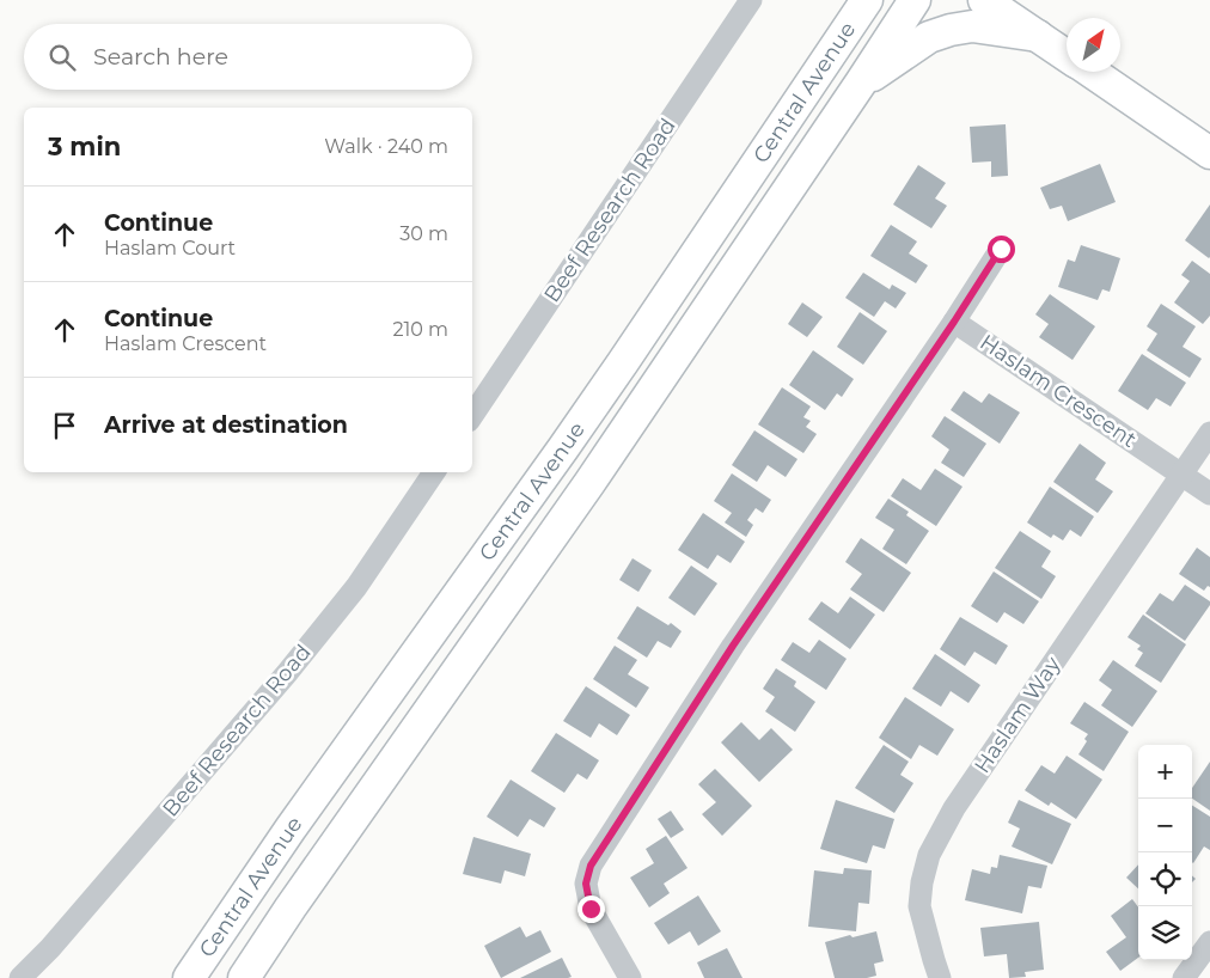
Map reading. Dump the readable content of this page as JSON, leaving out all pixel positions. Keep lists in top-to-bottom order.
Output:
{
  "streets": {
    "main road": ["Central Avenue"],
    "street": ["Beef Research Road", "Haslam Crescent", "Haslam Way"]
  },
  "crossings": [
    ["Haslam Crescent", "Haslam Way"]
  ],
  "north": "top right",
  "page": {
    "search": "Search here",
    "heading": ["3 min", "Walk · 240 m"],
    "list": [
      ["Continue", "Haslam Court", "30 m"],
      ["Continue", "Haslam Crescent", "210 m"],
      "Arrive at destination"
    ],
    "map_buttons": ["+", "−"]
  }
}
